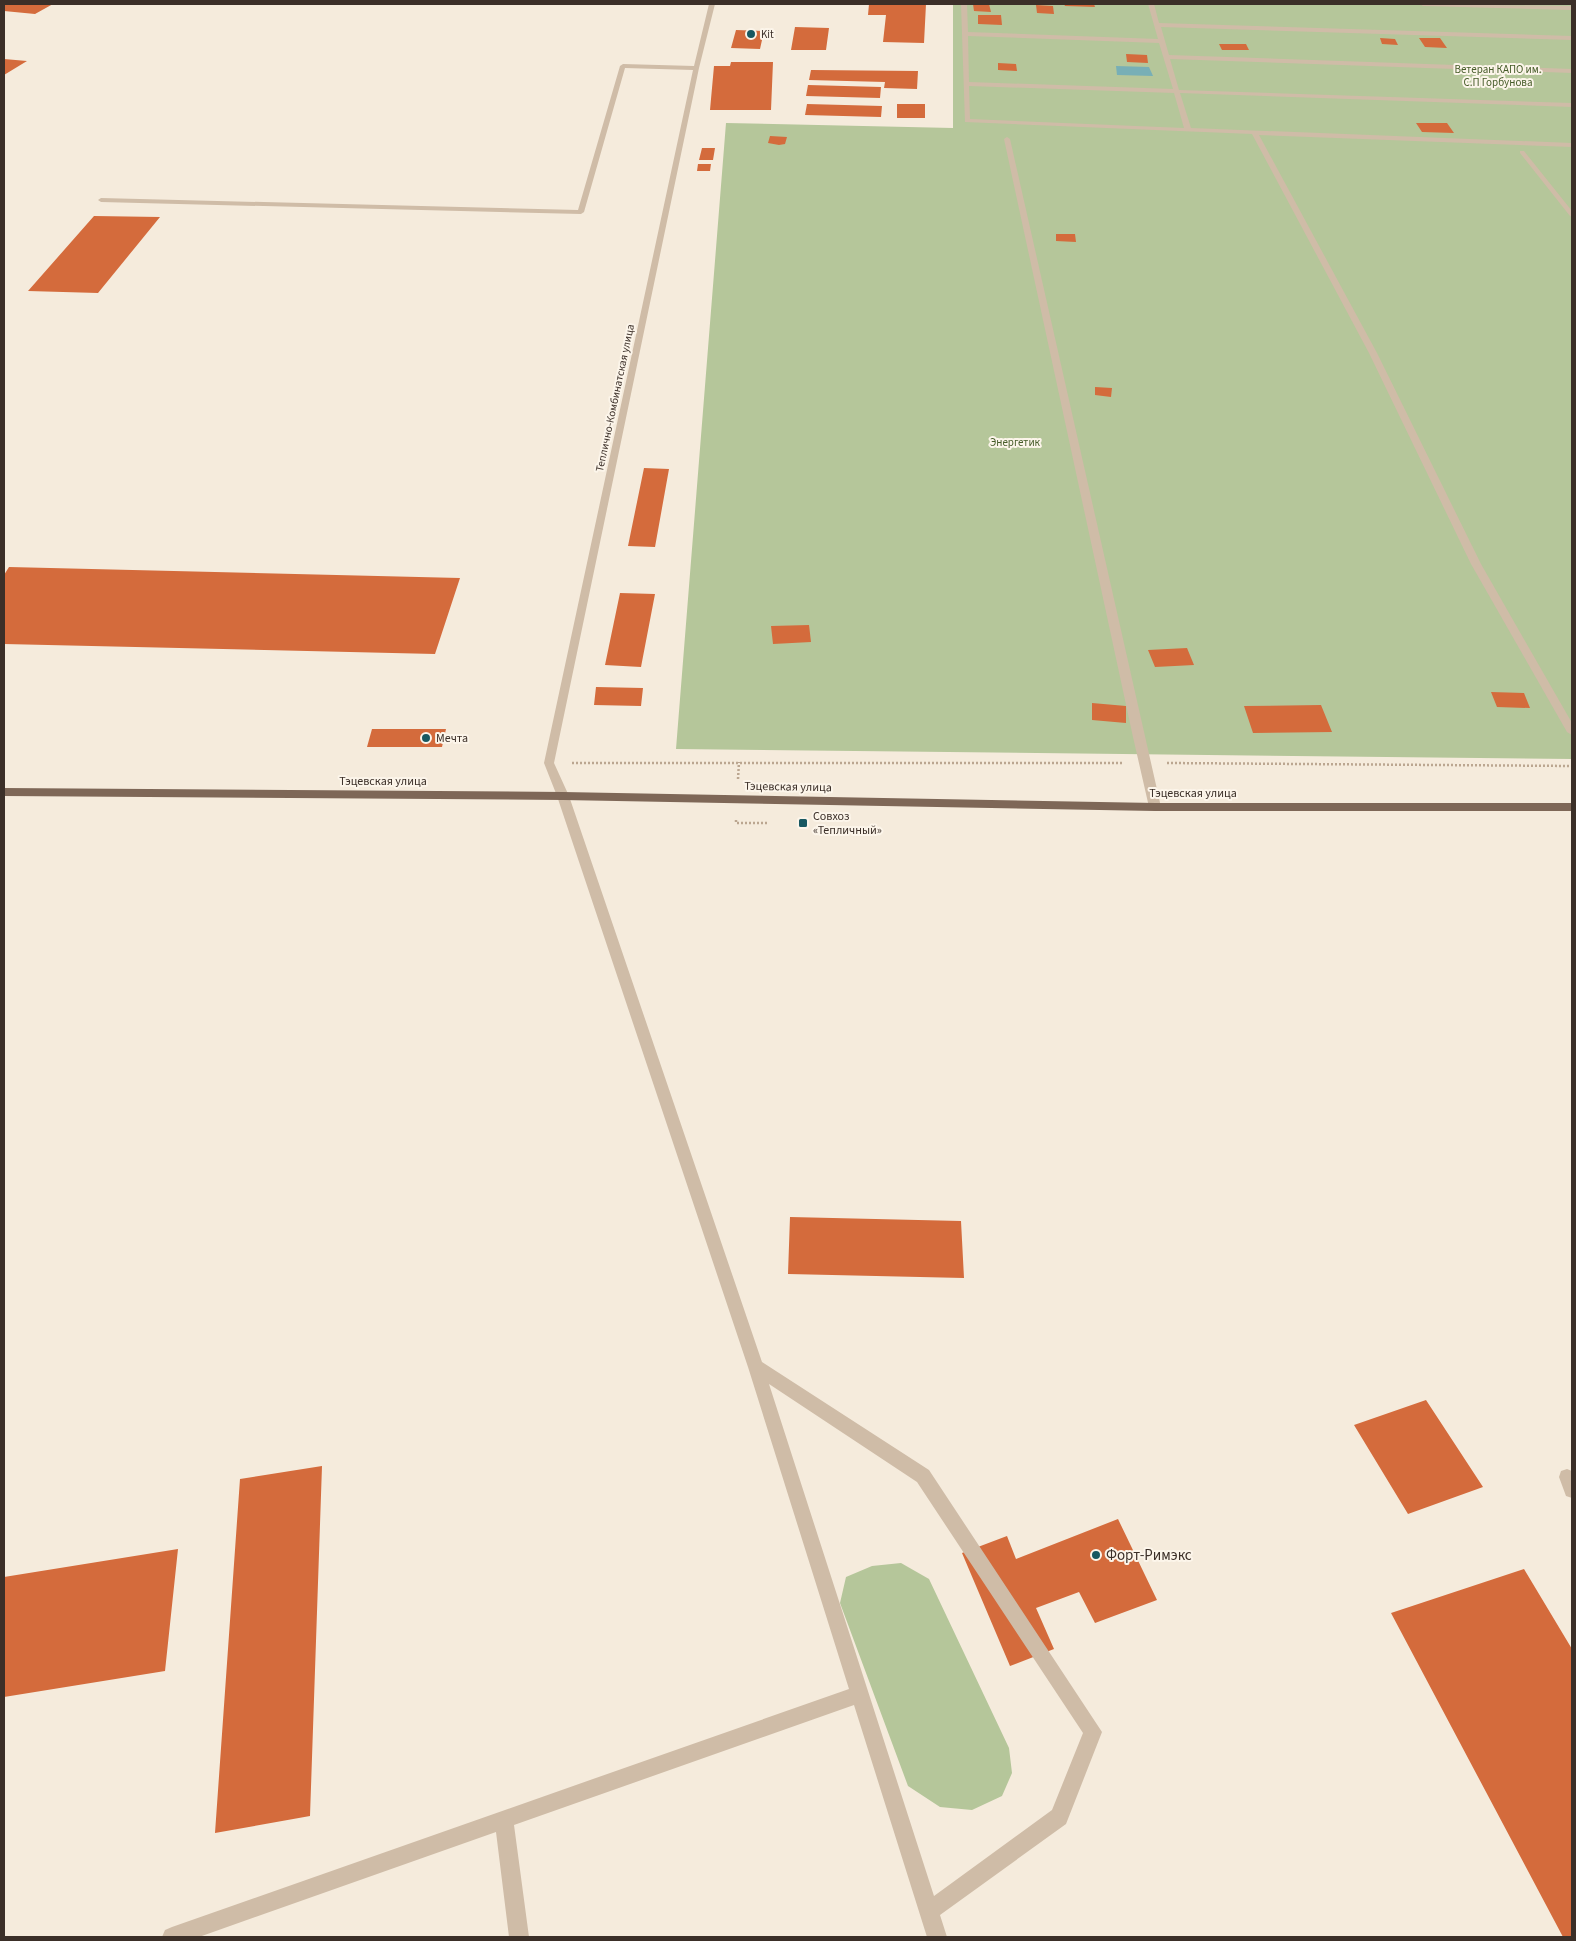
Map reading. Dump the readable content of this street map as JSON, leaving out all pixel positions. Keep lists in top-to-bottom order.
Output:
{
  "streets": {
    "main road": ["Тэцевская улица"],
    "street": ["Теплично-Комбинатская улица"]
  },
  "parks": ["Ветеран КАПО им. С.П Горбунова", "Энергетик"],
  "places": {
    "other": ["Kit", "Мечта", "Форт-Римэкс"],
    "transit": ["Совхоз «Тепличный»"]
  }
}
